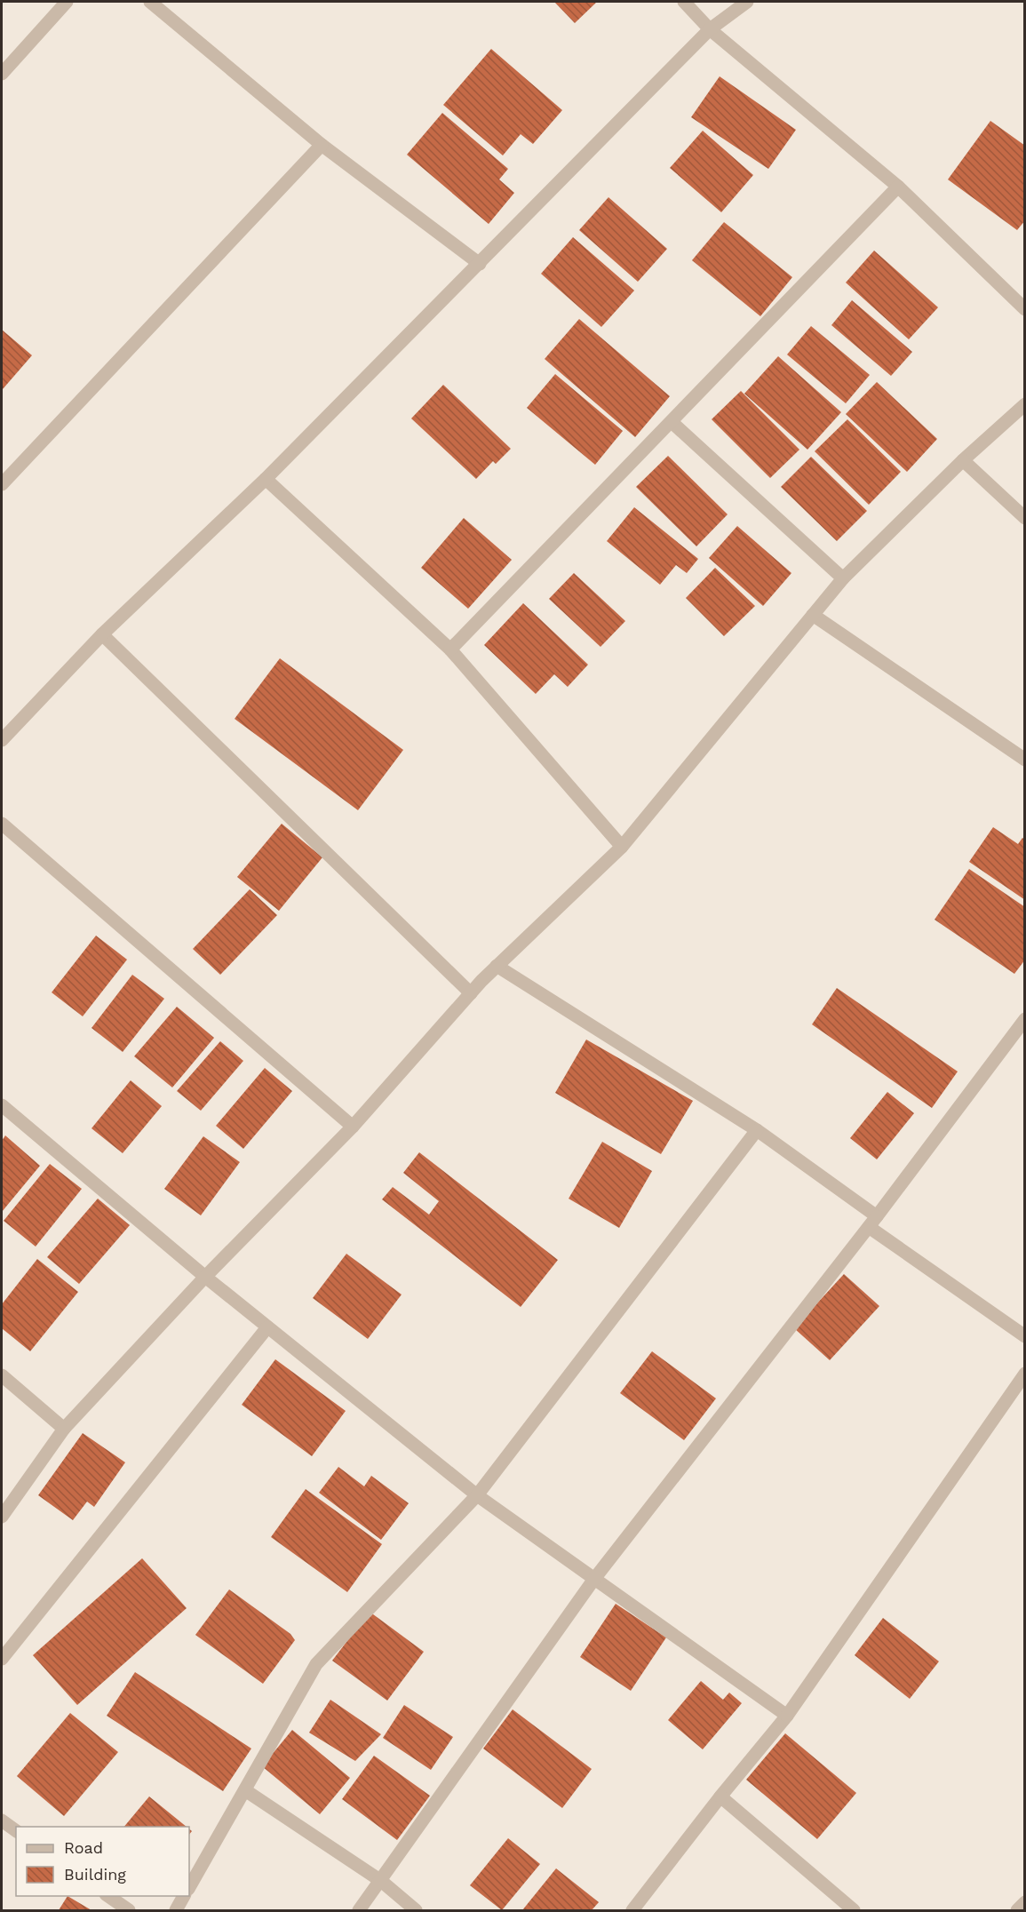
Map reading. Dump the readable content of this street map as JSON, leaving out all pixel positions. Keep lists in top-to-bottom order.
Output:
{
  "legend": ["Road", "Building"]
}
